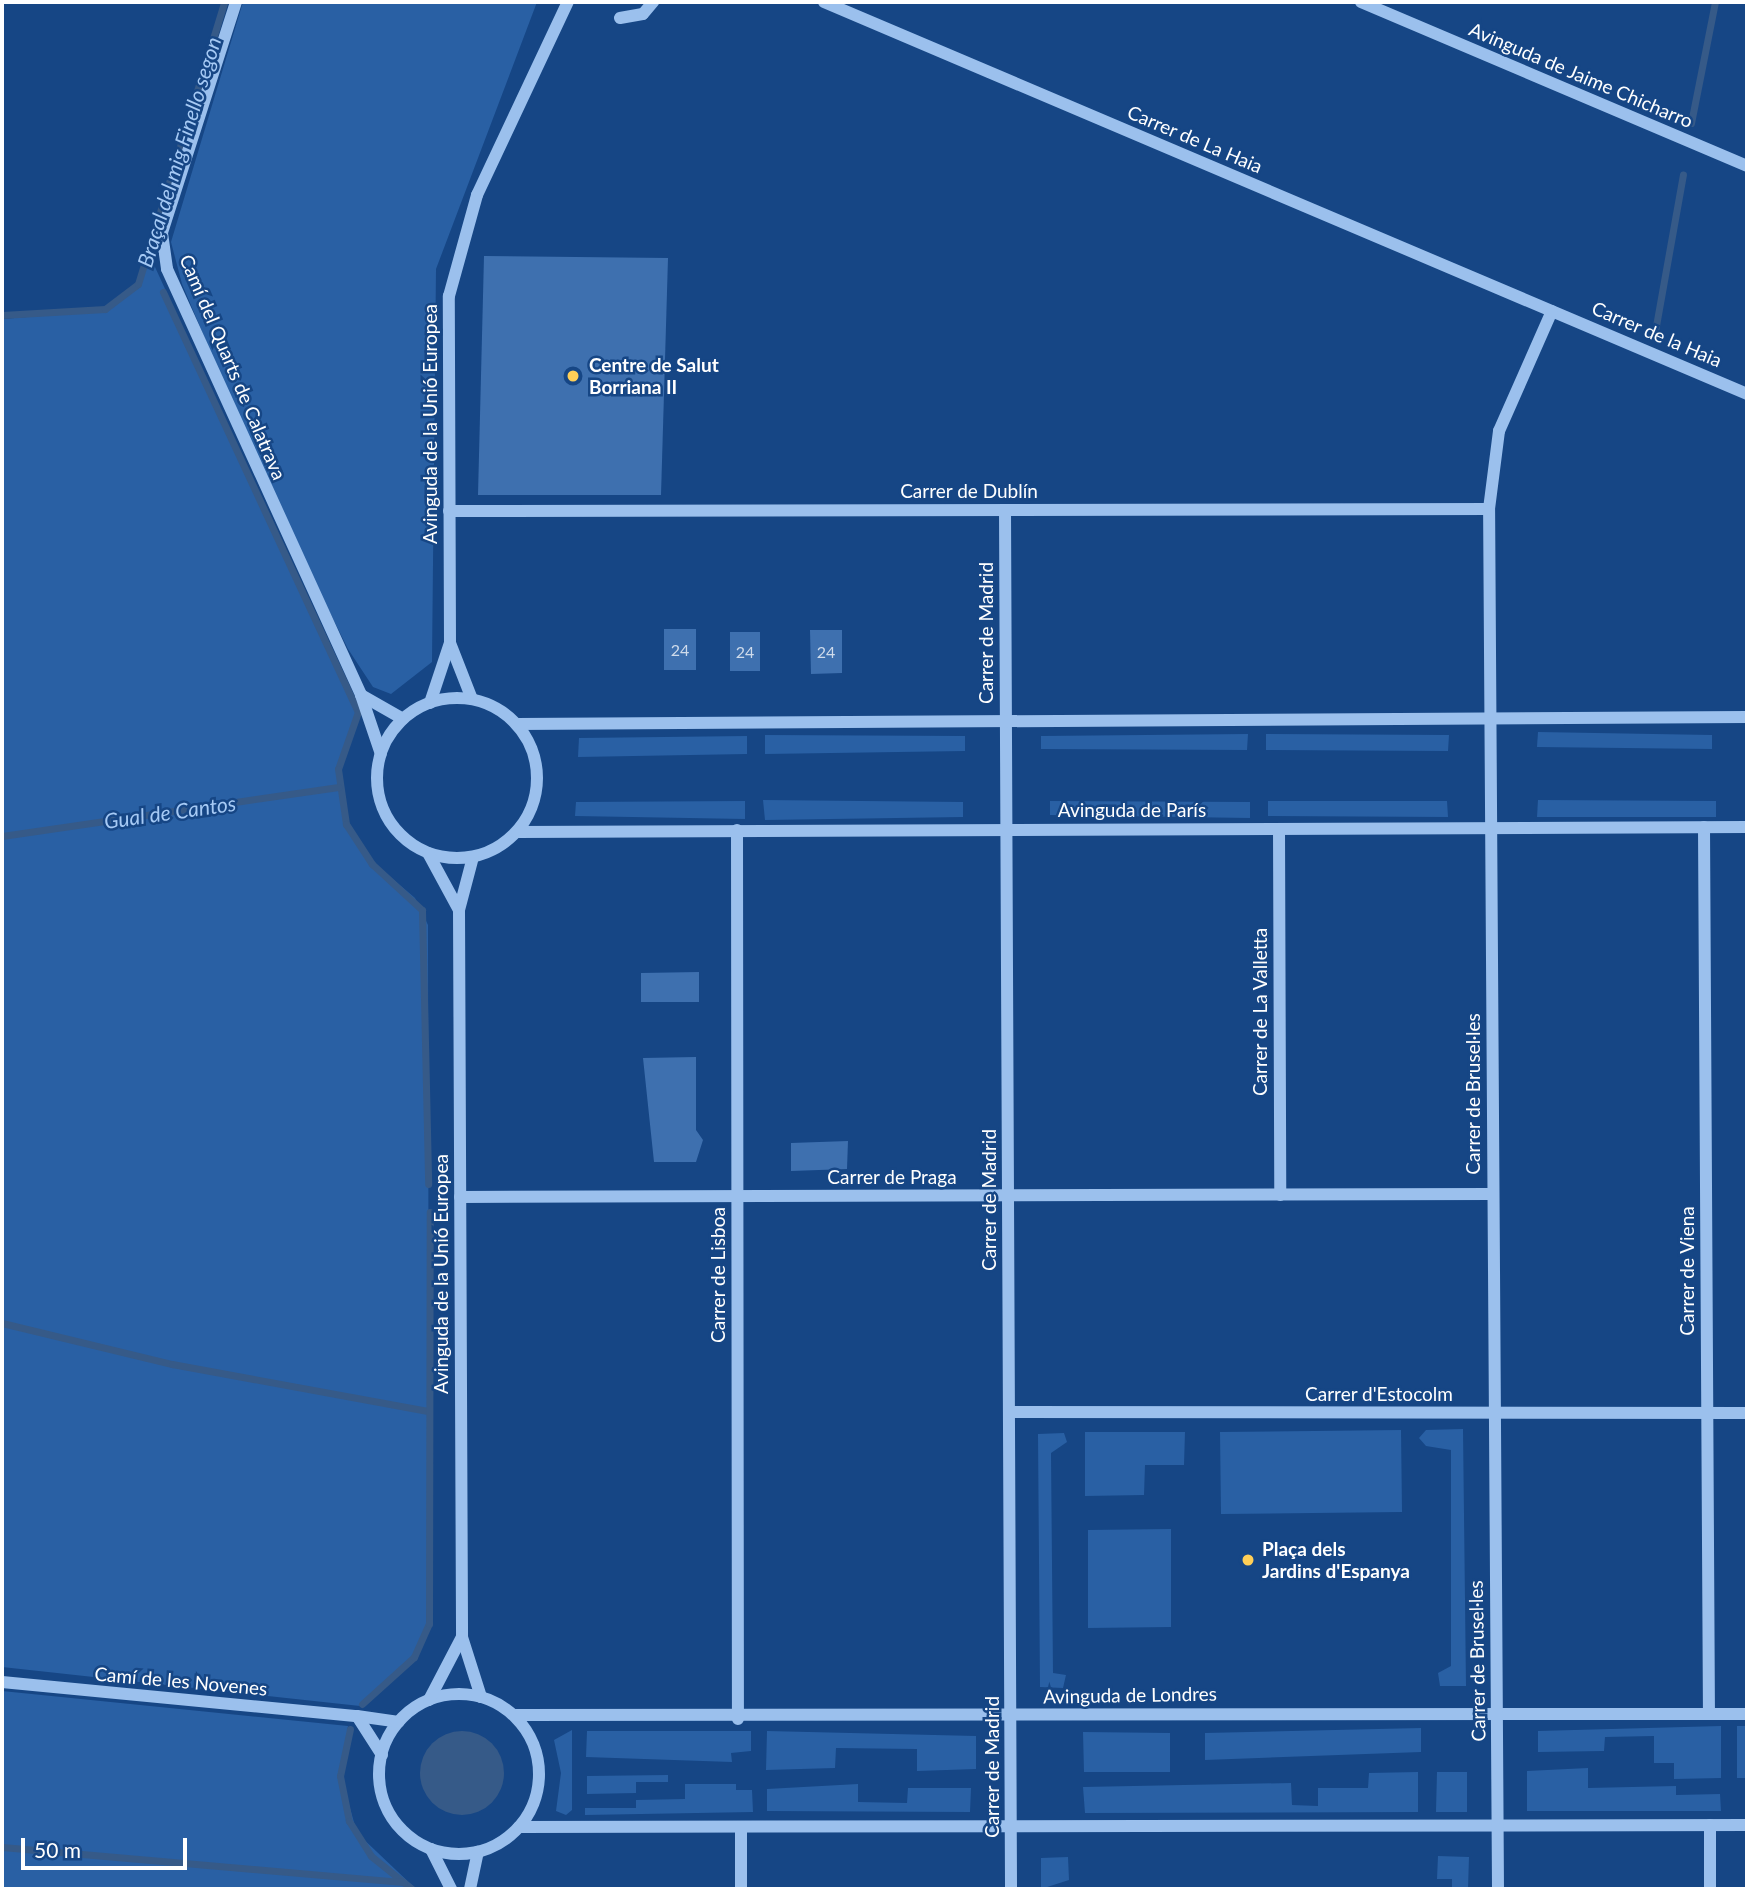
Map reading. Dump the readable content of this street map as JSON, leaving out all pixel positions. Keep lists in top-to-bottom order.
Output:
{
  "streets": {
    "street": [
      "Avinguda de Jaime Chicharro",
      "Carrer de La Haia",
      "Carrer de la Haia",
      "Camí del Quarts de Calatrava",
      "Avinguda de la Unió Europea",
      "Carrer de Dublín",
      "Carrer de Madrid",
      "Avinguda de París",
      "Carrer de La Valletta",
      "Carrer de Brusel·les",
      "Carrer de Praga",
      "Carrer de Viena",
      "Carrer de Lisboa",
      "Carrer d'Estocolm",
      "Camí de les Novenes",
      "Avinguda de Londres"
    ]
  },
  "crossings": [
    ["Carrer de La Haia", "Carrer de la Haia"],
    ["Carrer de La Haia", "Carrer de Brusel·les"],
    ["Carrer de la Haia", "Carrer de Brusel·les"],
    ["Camí del Quarts de Calatrava", "Avinguda de la Unió Europea"],
    ["Camí del Quarts de Calatrava", "Avinguda de París"],
    ["Avinguda de la Unió Europea", "Carrer de Dublín"],
    ["Avinguda de la Unió Europea", "Avinguda de París"],
    ["Avinguda de la Unió Europea", "Carrer de Praga"],
    ["Avinguda de la Unió Europea", "Camí de les Novenes"],
    ["Avinguda de la Unió Europea", "Avinguda de Londres"],
    ["Carrer de Dublín", "Carrer de Madrid"],
    ["Carrer de Dublín", "Carrer de Brusel·les"],
    ["Carrer de Madrid", "Avinguda de París"],
    ["Carrer de Madrid", "Carrer de Praga"],
    ["Carrer de Madrid", "Carrer d'Estocolm"],
    ["Carrer de Madrid", "Avinguda de Londres"],
    ["Avinguda de París", "Carrer de La Valletta"],
    ["Avinguda de París", "Carrer de Brusel·les"],
    ["Avinguda de París", "Carrer de Viena"],
    ["Avinguda de París", "Carrer de Lisboa"],
    ["Carrer de La Valletta", "Carrer de Praga"],
    ["Carrer de Brusel·les", "Carrer de Praga"],
    ["Carrer de Brusel·les", "Carrer d'Estocolm"],
    ["Carrer de Brusel·les", "Avinguda de Londres"],
    ["Carrer de Praga", "Carrer de Lisboa"],
    ["Carrer de Viena", "Carrer d'Estocolm"],
    ["Carrer de Viena", "Avinguda de Londres"],
    ["Carrer de Lisboa", "Avinguda de Londres"],
    ["Camí de les Novenes", "Avinguda de Londres"]
  ],
  "water": ["Braçal del mig Finello segon", "Gual de Cantos"],
  "places": ["Centre de Salut Borriana II", "Plaça dels Jardins d'Espanya"],
  "house_numbers": ["24", "24", "24"],
  "scale_bar": "50 m"
}
